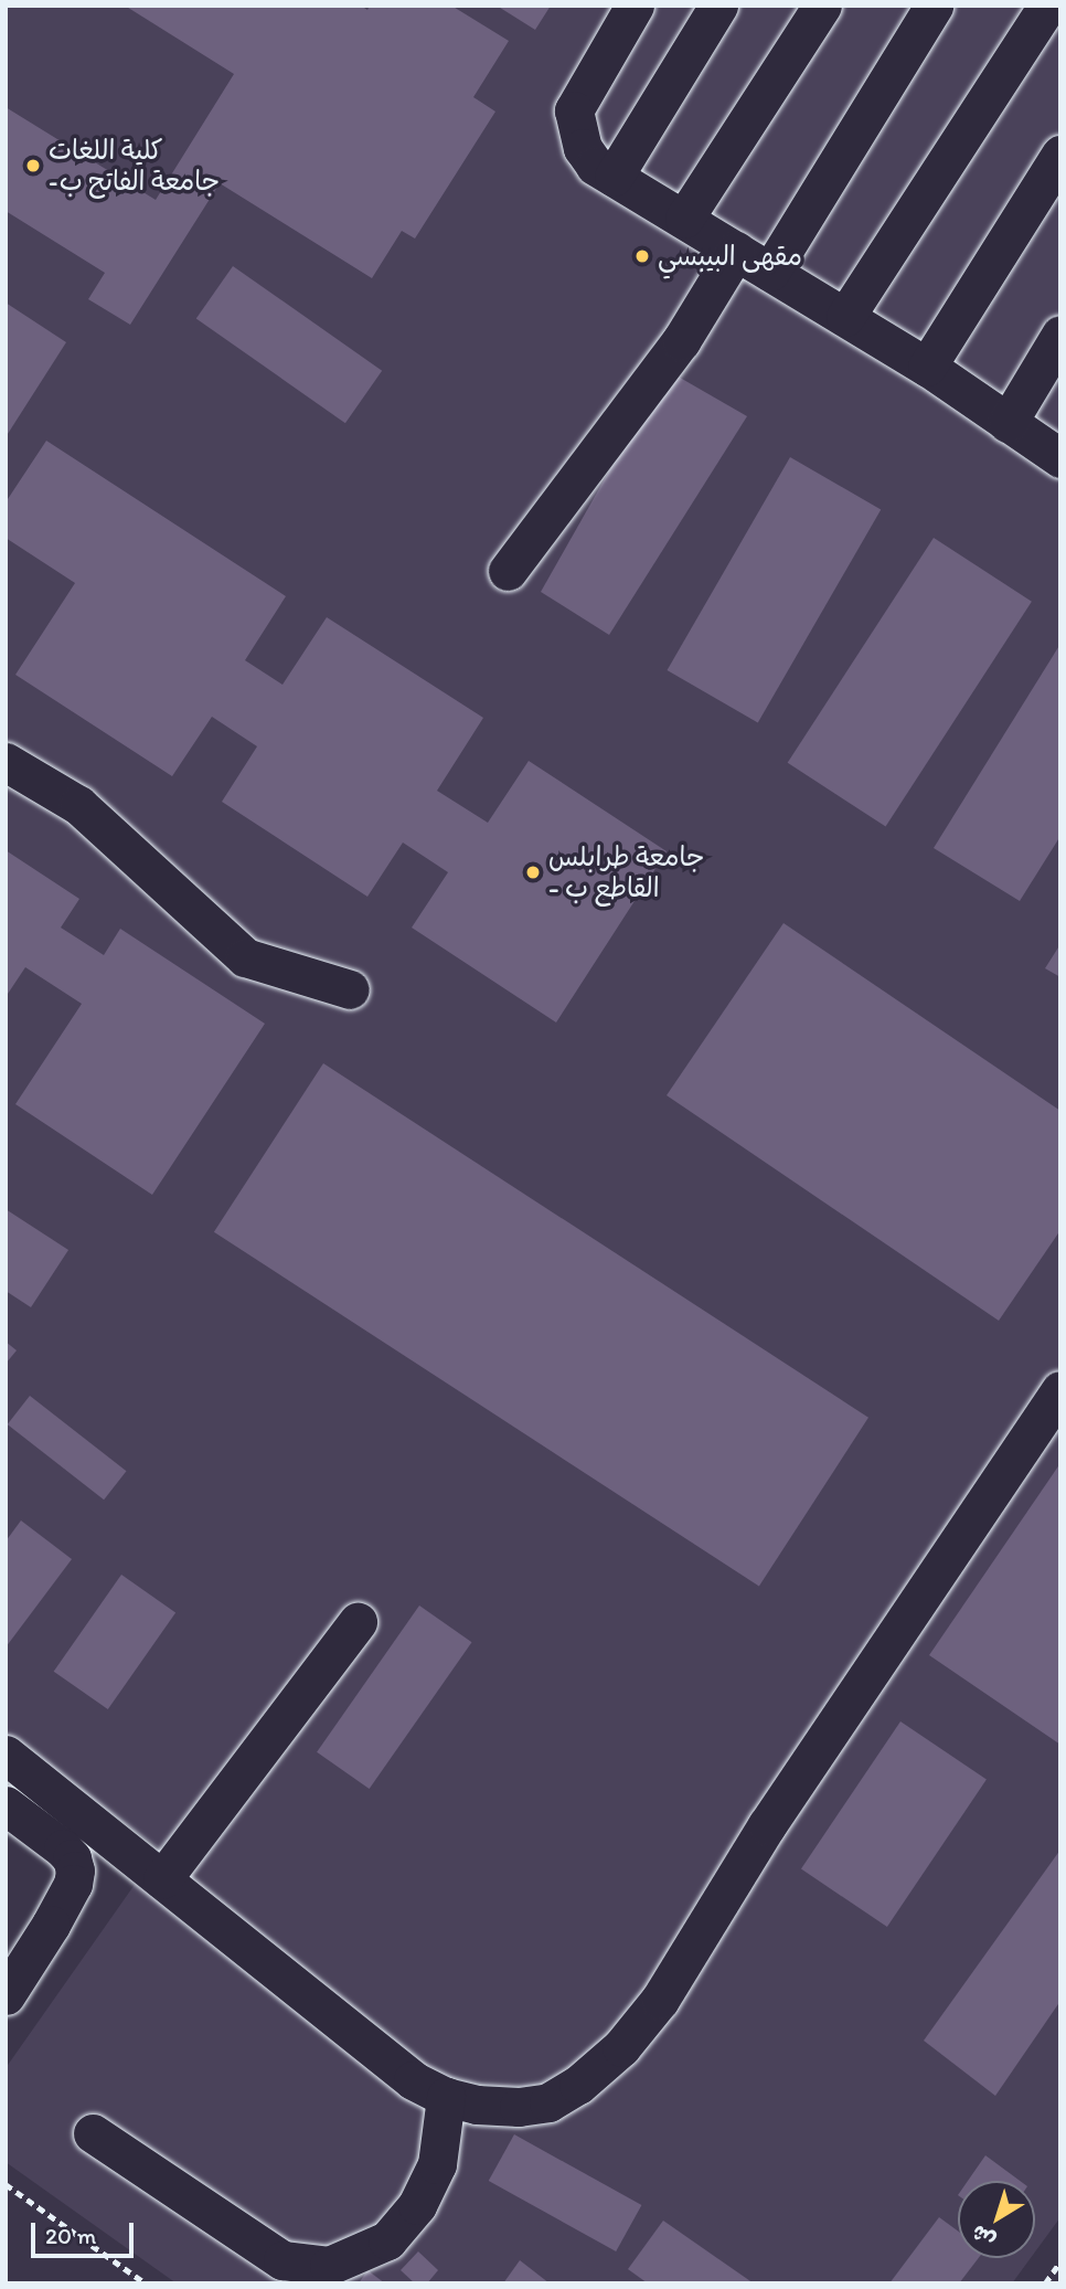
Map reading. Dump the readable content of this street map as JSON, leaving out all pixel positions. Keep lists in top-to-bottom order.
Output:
{
  "places": ["كلية اللغات -جامعة الفاتح ب", "مقهى البيبسي", "جامعة طرابلس - القاطع ب"],
  "scale_bar": "20 m",
  "north": "bottom left"
}
